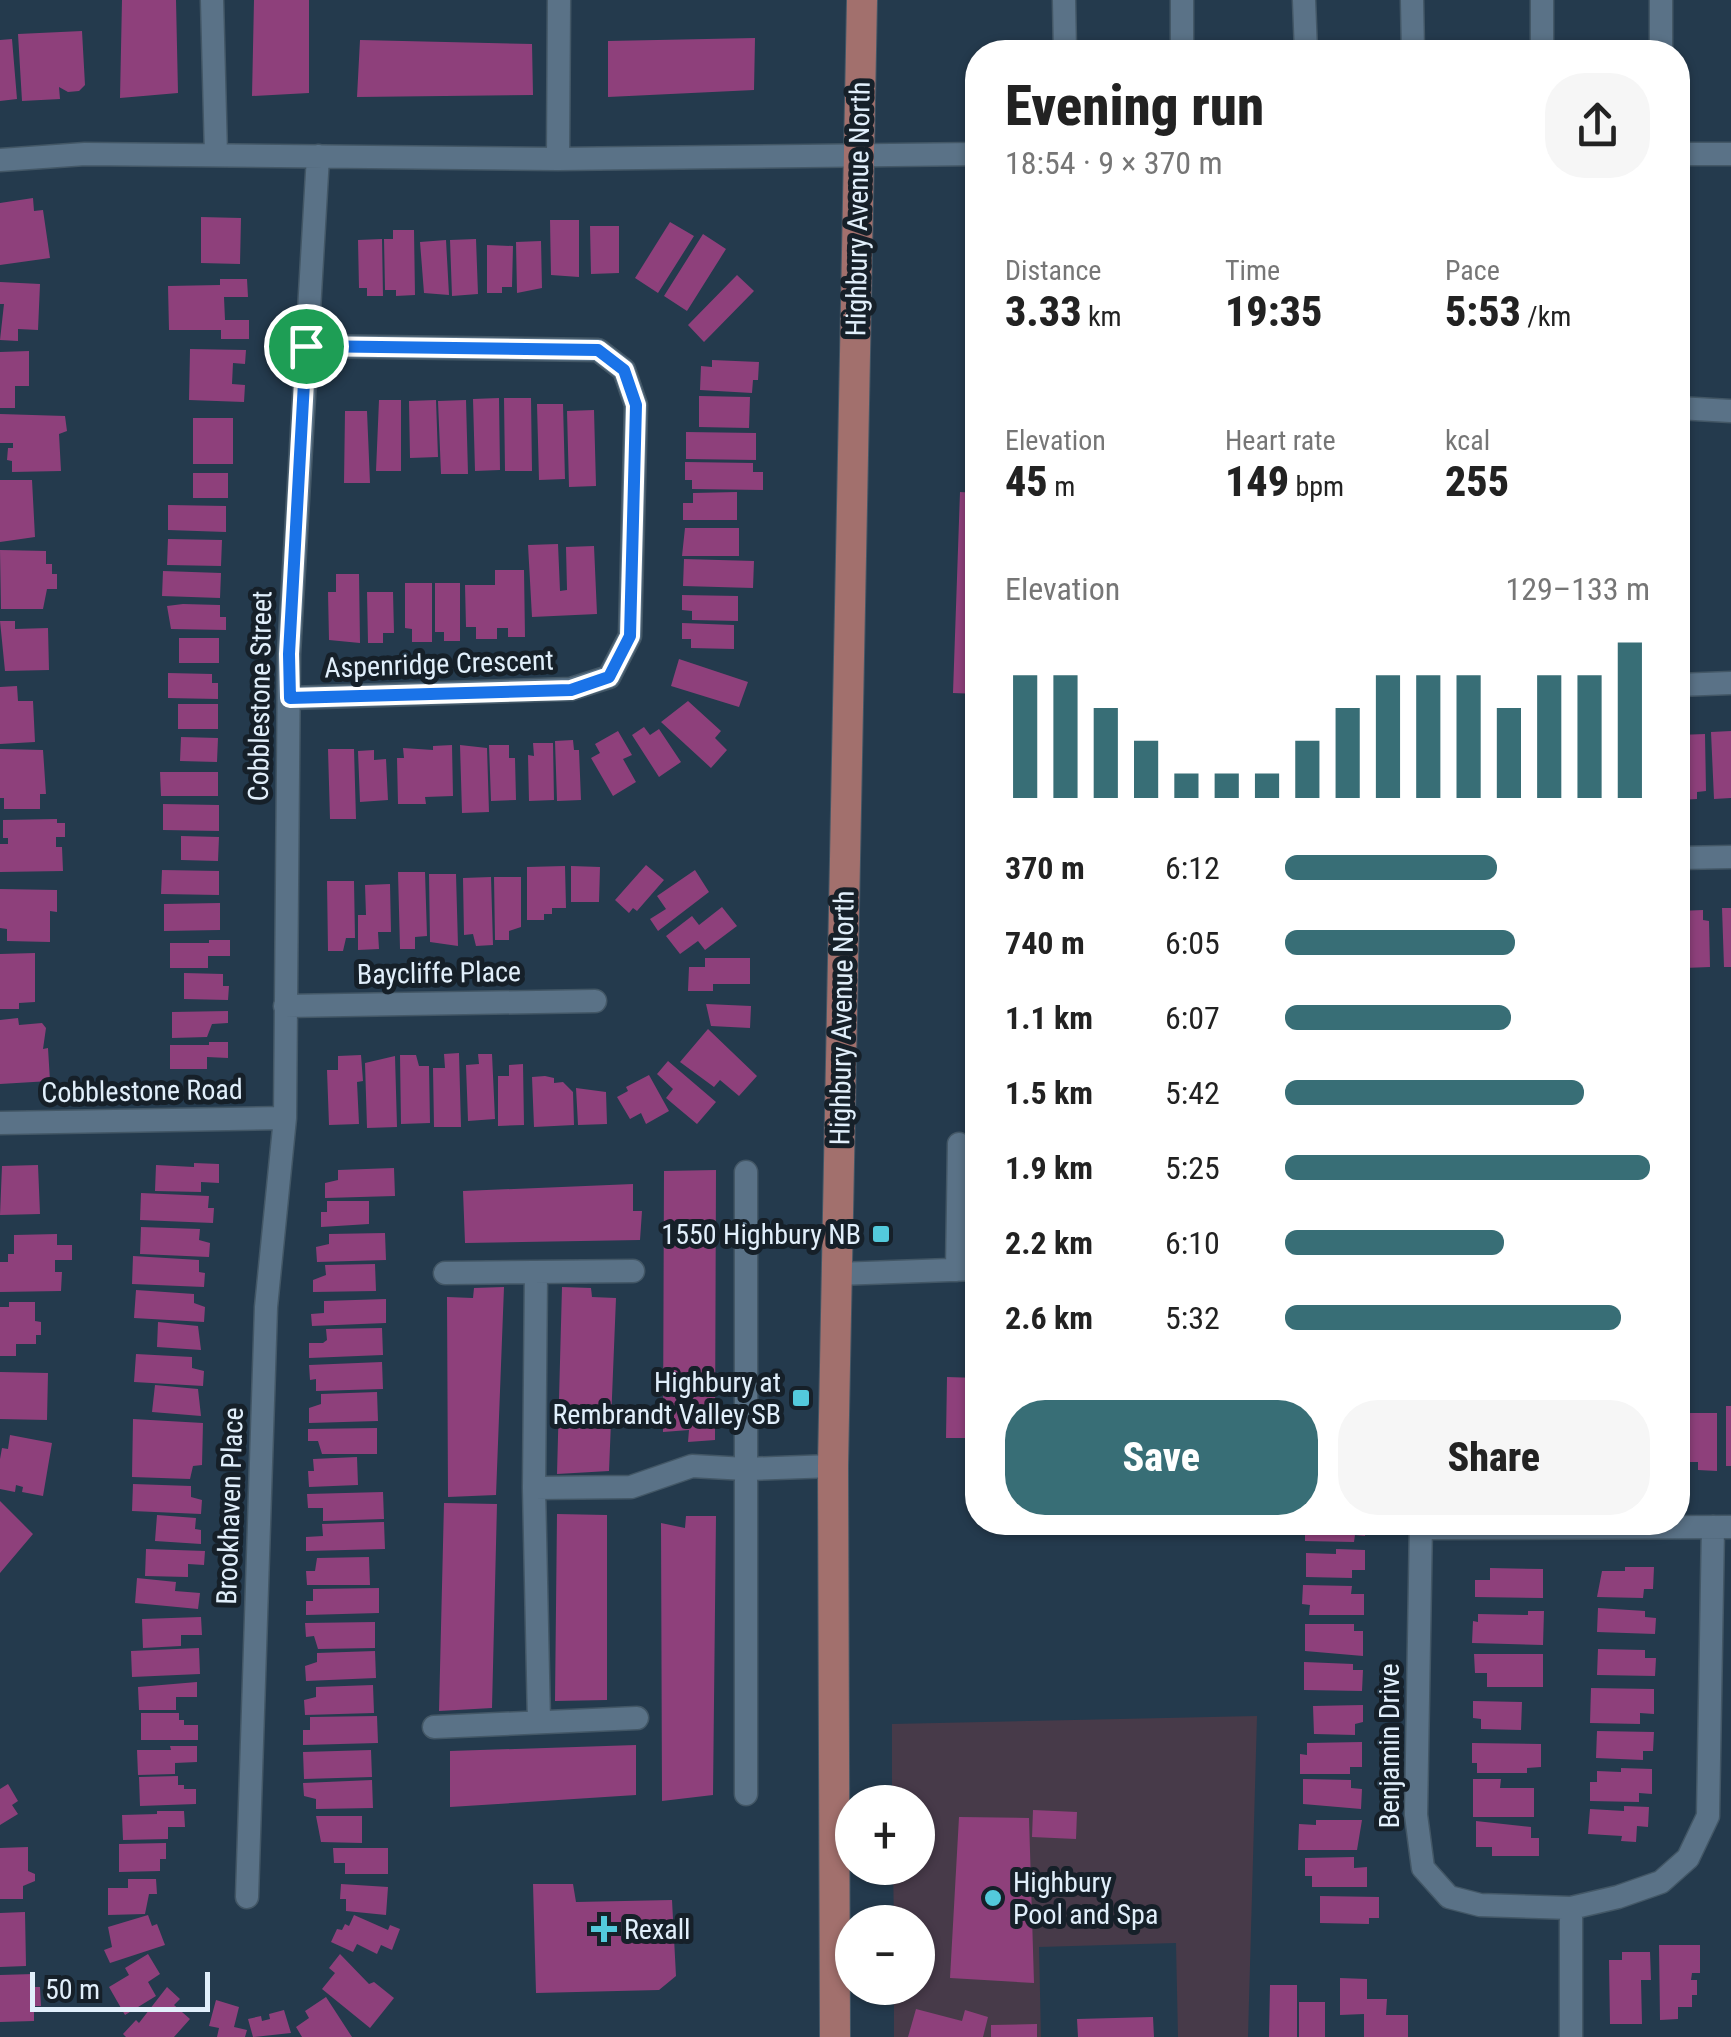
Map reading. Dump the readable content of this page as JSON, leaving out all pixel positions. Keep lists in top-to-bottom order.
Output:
{
  "streets": {
    "main road": ["Highbury Avenue North"],
    "street": [
      "Aspenridge Crescent",
      "Cobblestone Street",
      "Baycliffe Place",
      "Cobblestone Road",
      "Brookhaven Place",
      "Benjamin Drive"
    ]
  },
  "crossings": [
    ["Aspenridge Crescent", "Cobblestone Street"],
    ["Cobblestone Street", "Baycliffe Place"],
    ["Cobblestone Street", "Cobblestone Road"],
    ["Cobblestone Street", "Brookhaven Place"],
    ["Cobblestone Road", "Brookhaven Place"]
  ],
  "places": {
    "transit": ["1550 Highbury NB", "Highbury at Rembrandt Valley SB"],
    "other": ["Highbury Pool and Spa"],
    "health": ["Rexall"]
  },
  "scale_bar": "50 m",
  "page": {
    "heading": ["Evening run", "18:54 · 9 × 370 m"],
    "stats": [
      ["Distance", "3.33 km"],
      ["Time", "19:35"],
      ["Pace", "5:53 /km"],
      ["Elevation", "45 m"],
      ["Heart rate", "149 bpm"],
      ["kcal", "255"]
    ],
    "chart": ["Elevation", "129–133 m"],
    "list": [
      {
        "name": "370 m",
        "note": "6:12"
      },
      {
        "name": "740 m",
        "note": "6:05"
      },
      {
        "name": "1.1 km",
        "note": "6:07"
      },
      {
        "name": "1.5 km",
        "note": "5:42"
      },
      {
        "name": "1.9 km",
        "note": "5:25"
      },
      {
        "name": "2.2 km",
        "note": "6:10"
      },
      {
        "name": "2.6 km",
        "note": "5:32"
      }
    ],
    "buttons": ["Save", "Share"],
    "map_buttons": ["+", "−"],
    "scale": "50 m"
  }
}
